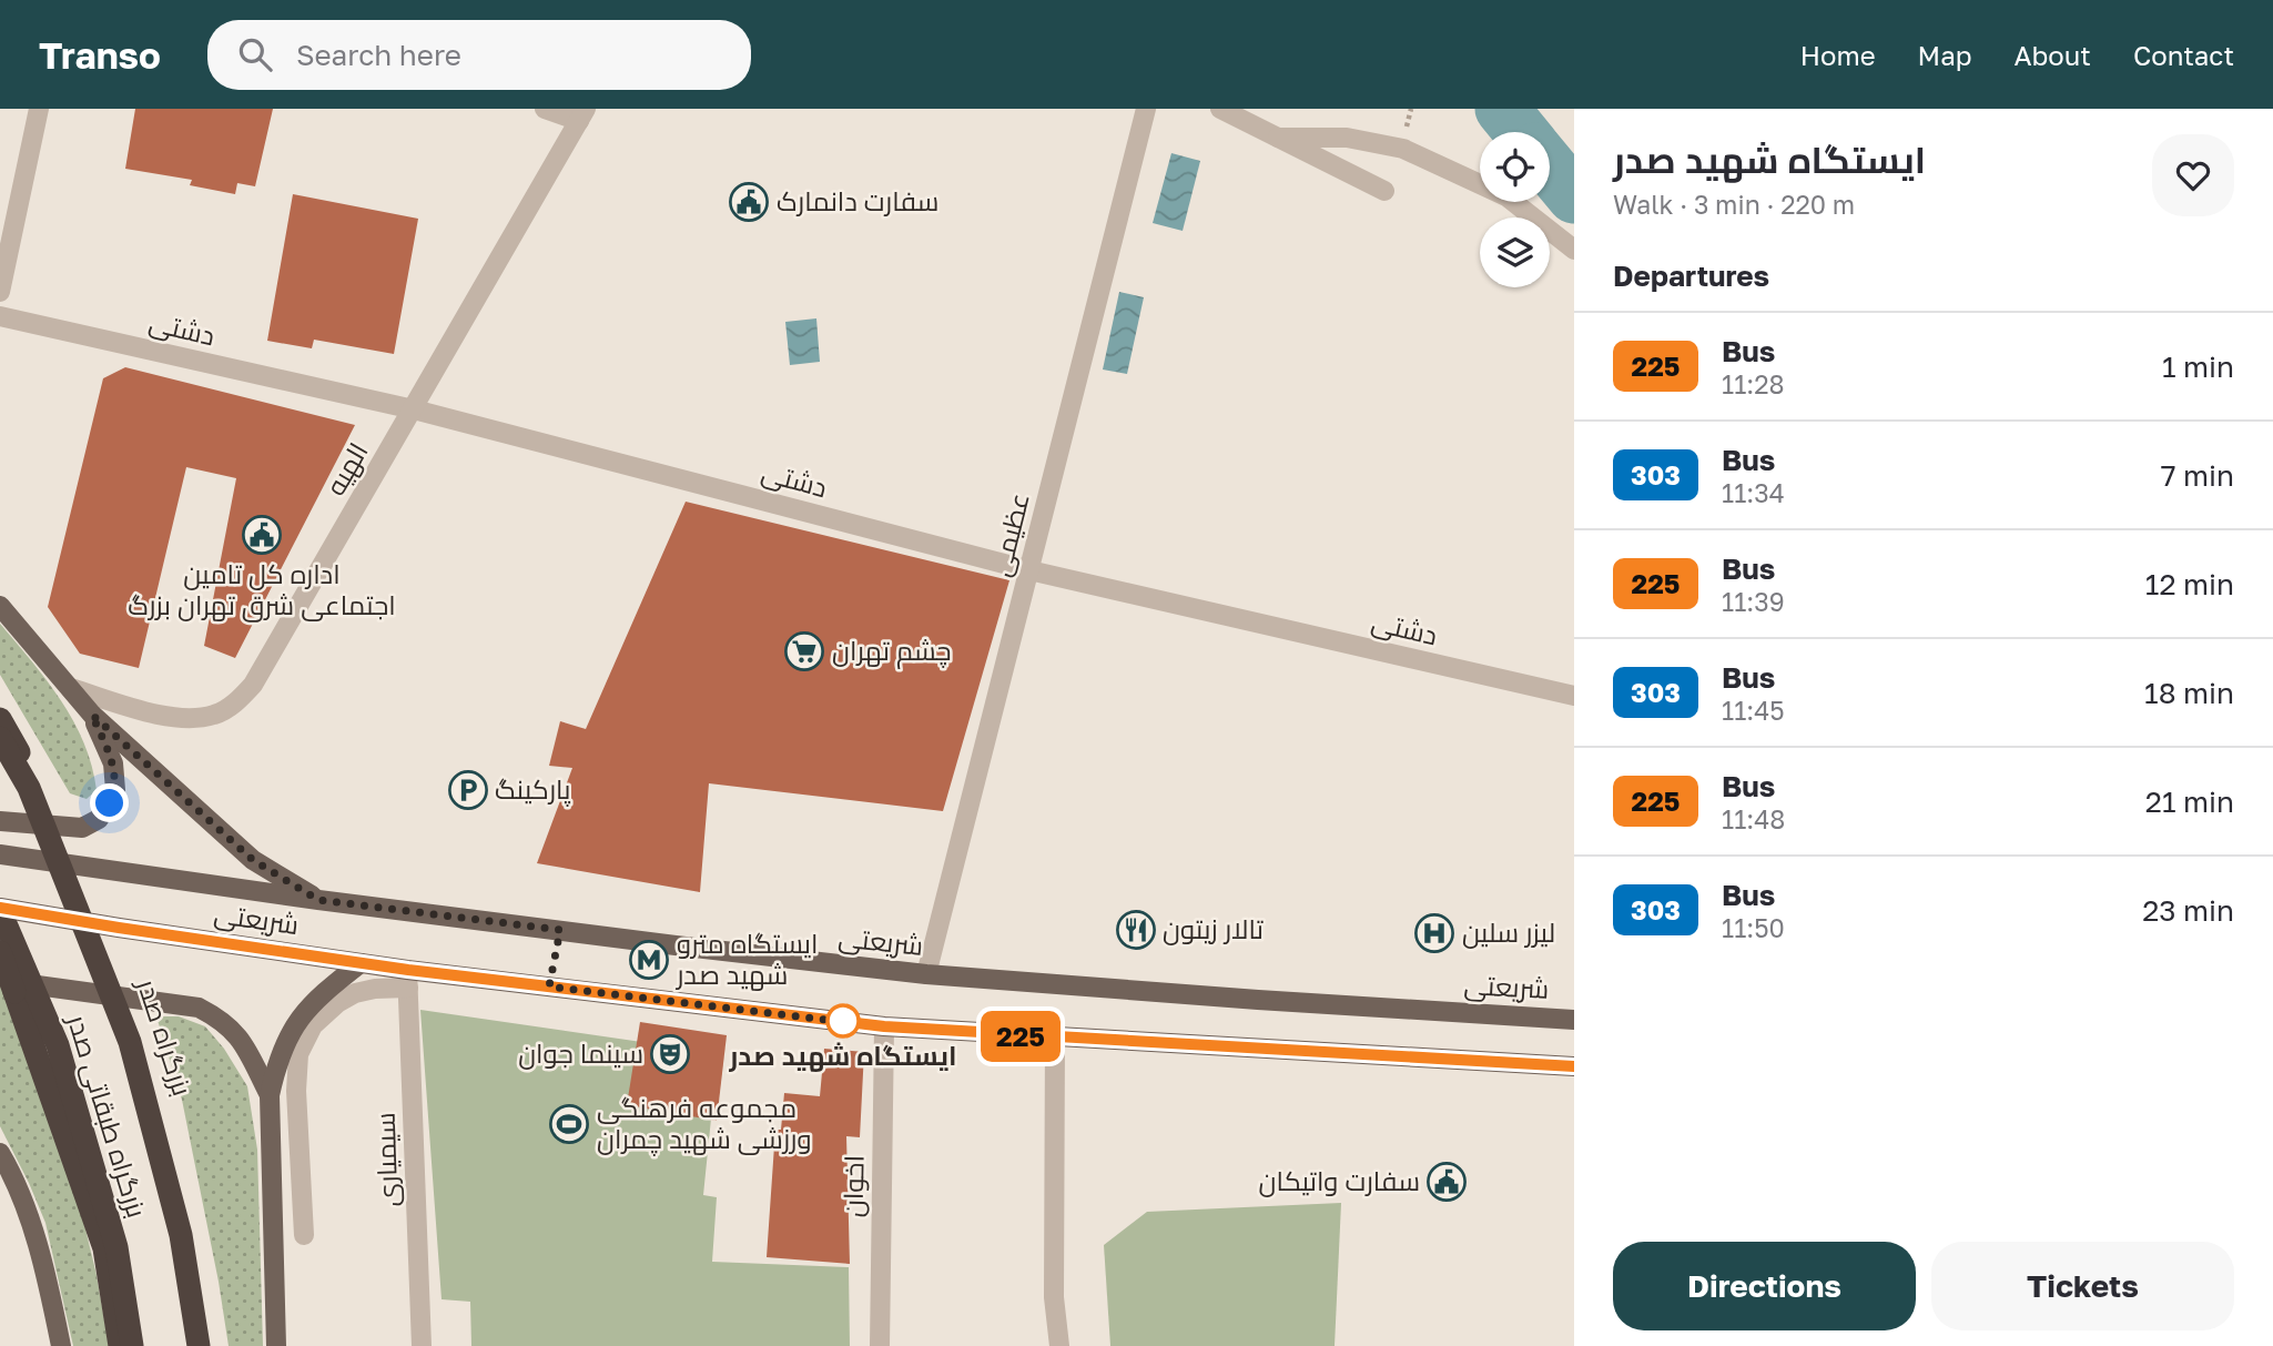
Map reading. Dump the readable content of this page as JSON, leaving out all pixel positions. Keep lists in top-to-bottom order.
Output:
{
  "streets": {
    "highway": ["بزرگراه صدر", "بزرگراه طبقاتی صدر"],
    "main road": ["شریعتی"],
    "street": [
      "دشتی",
      "الهیه",
      "عظیمی",
      "سیمیاری",
      "اخوان"
    ]
  },
  "crossings": [
    ["دشتی", "الهیه"],
    ["دشتی", "عظیمی"],
    ["عظیمی", "شریعتی"],
    ["شریعتی", "بزرگراه طبقاتی صدر"],
    ["شریعتی", "سیمیاری"],
    ["شریعتی", "اخوان"]
  ],
  "places": {
    "public building": ["سفارت دانمارک", "اداره کل تامین اجتماعی شرق تهران بزرگ", "سفارت واتیکان"],
    "supermarket": ["چشم تهران"],
    "parking": ["پارکینگ"],
    "restaurant": ["تالار زیتون"],
    "hospital": ["لیزر سلین"],
    "metro station": ["ایستگاه مترو شهید صدر"],
    "other": ["ایستگاه شهید صدر"],
    "theatre": ["سینما جوان"],
    "sports": ["مجموعه فرهنگی ورزشی شهید چمران"]
  },
  "lines": ["bus line 225"],
  "page": {
    "header": "Transo",
    "search": "Search here",
    "nav": [
      "Home",
      "Map",
      "About",
      "Contact"
    ],
    "on_map": "225",
    "heading": [
      ["ایستگاه شهید صدر", "Walk · 3 min · 220 m"],
      "Departures"
    ],
    "list": [
      {
        "mark": "225",
        "name": "Bus",
        "note": "11:28",
        "value": "1 min"
      },
      {
        "mark": "303",
        "name": "Bus",
        "note": "11:34",
        "value": "7 min"
      },
      {
        "mark": "225",
        "name": "Bus",
        "note": "11:39",
        "value": "12 min"
      },
      {
        "mark": "303",
        "name": "Bus",
        "note": "11:45",
        "value": "18 min"
      },
      {
        "mark": "225",
        "name": "Bus",
        "note": "11:48",
        "value": "21 min"
      },
      {
        "mark": "303",
        "name": "Bus",
        "note": "11:50",
        "value": "23 min"
      }
    ],
    "buttons": ["Directions", "Tickets"]
  }
}
